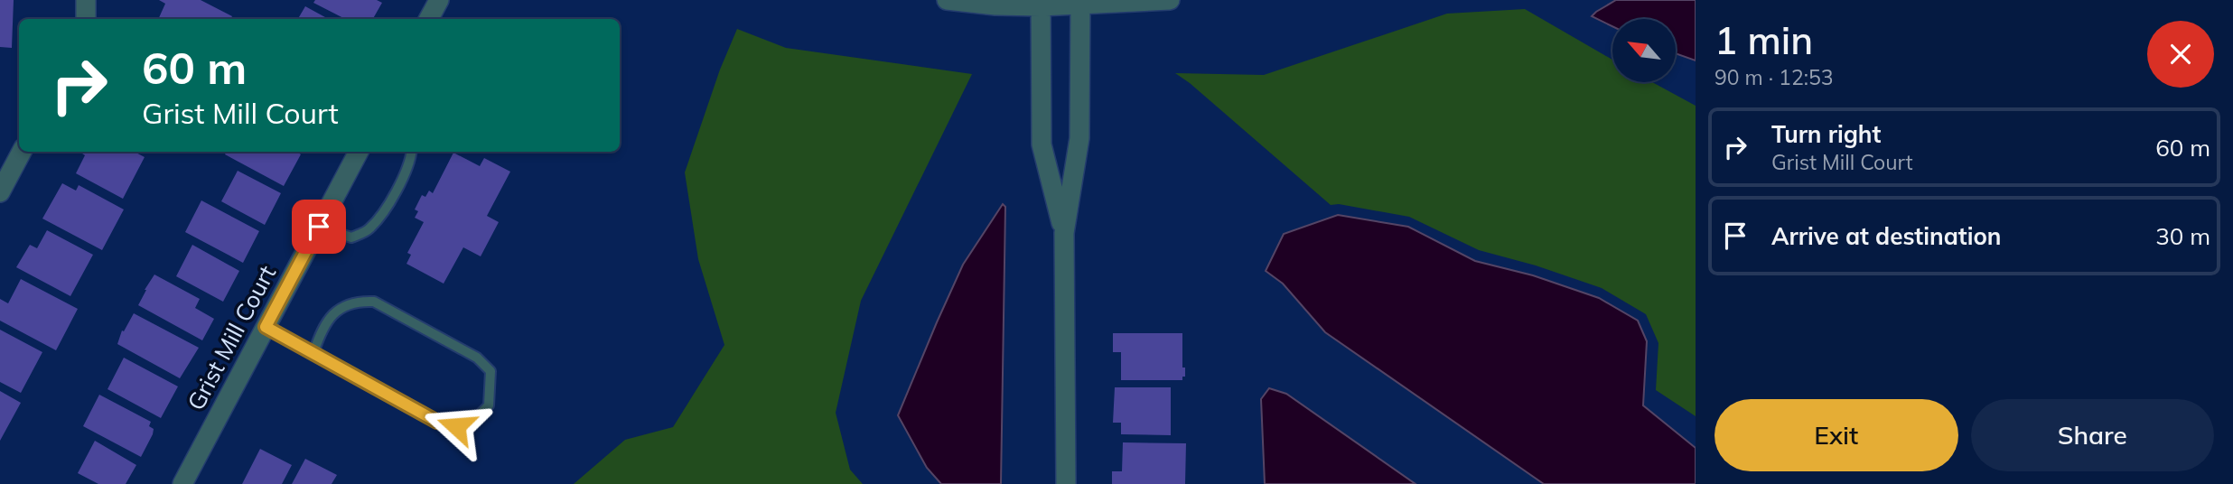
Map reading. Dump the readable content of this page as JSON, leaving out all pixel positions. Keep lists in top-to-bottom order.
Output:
{
  "streets": {
    "street": ["Grist Mill Court"]
  },
  "north": "top left",
  "page": {
    "heading": ["1 min", "90 m · 12:53"],
    "turn": ["60 m", "Grist Mill Court"],
    "list": [
      {
        "name": "Turn right",
        "note": "Grist Mill Court",
        "value": "60 m"
      },
      {
        "name": "Arrive at destination",
        "value": "30 m"
      }
    ],
    "buttons": ["Exit", "Share"]
  }
}
